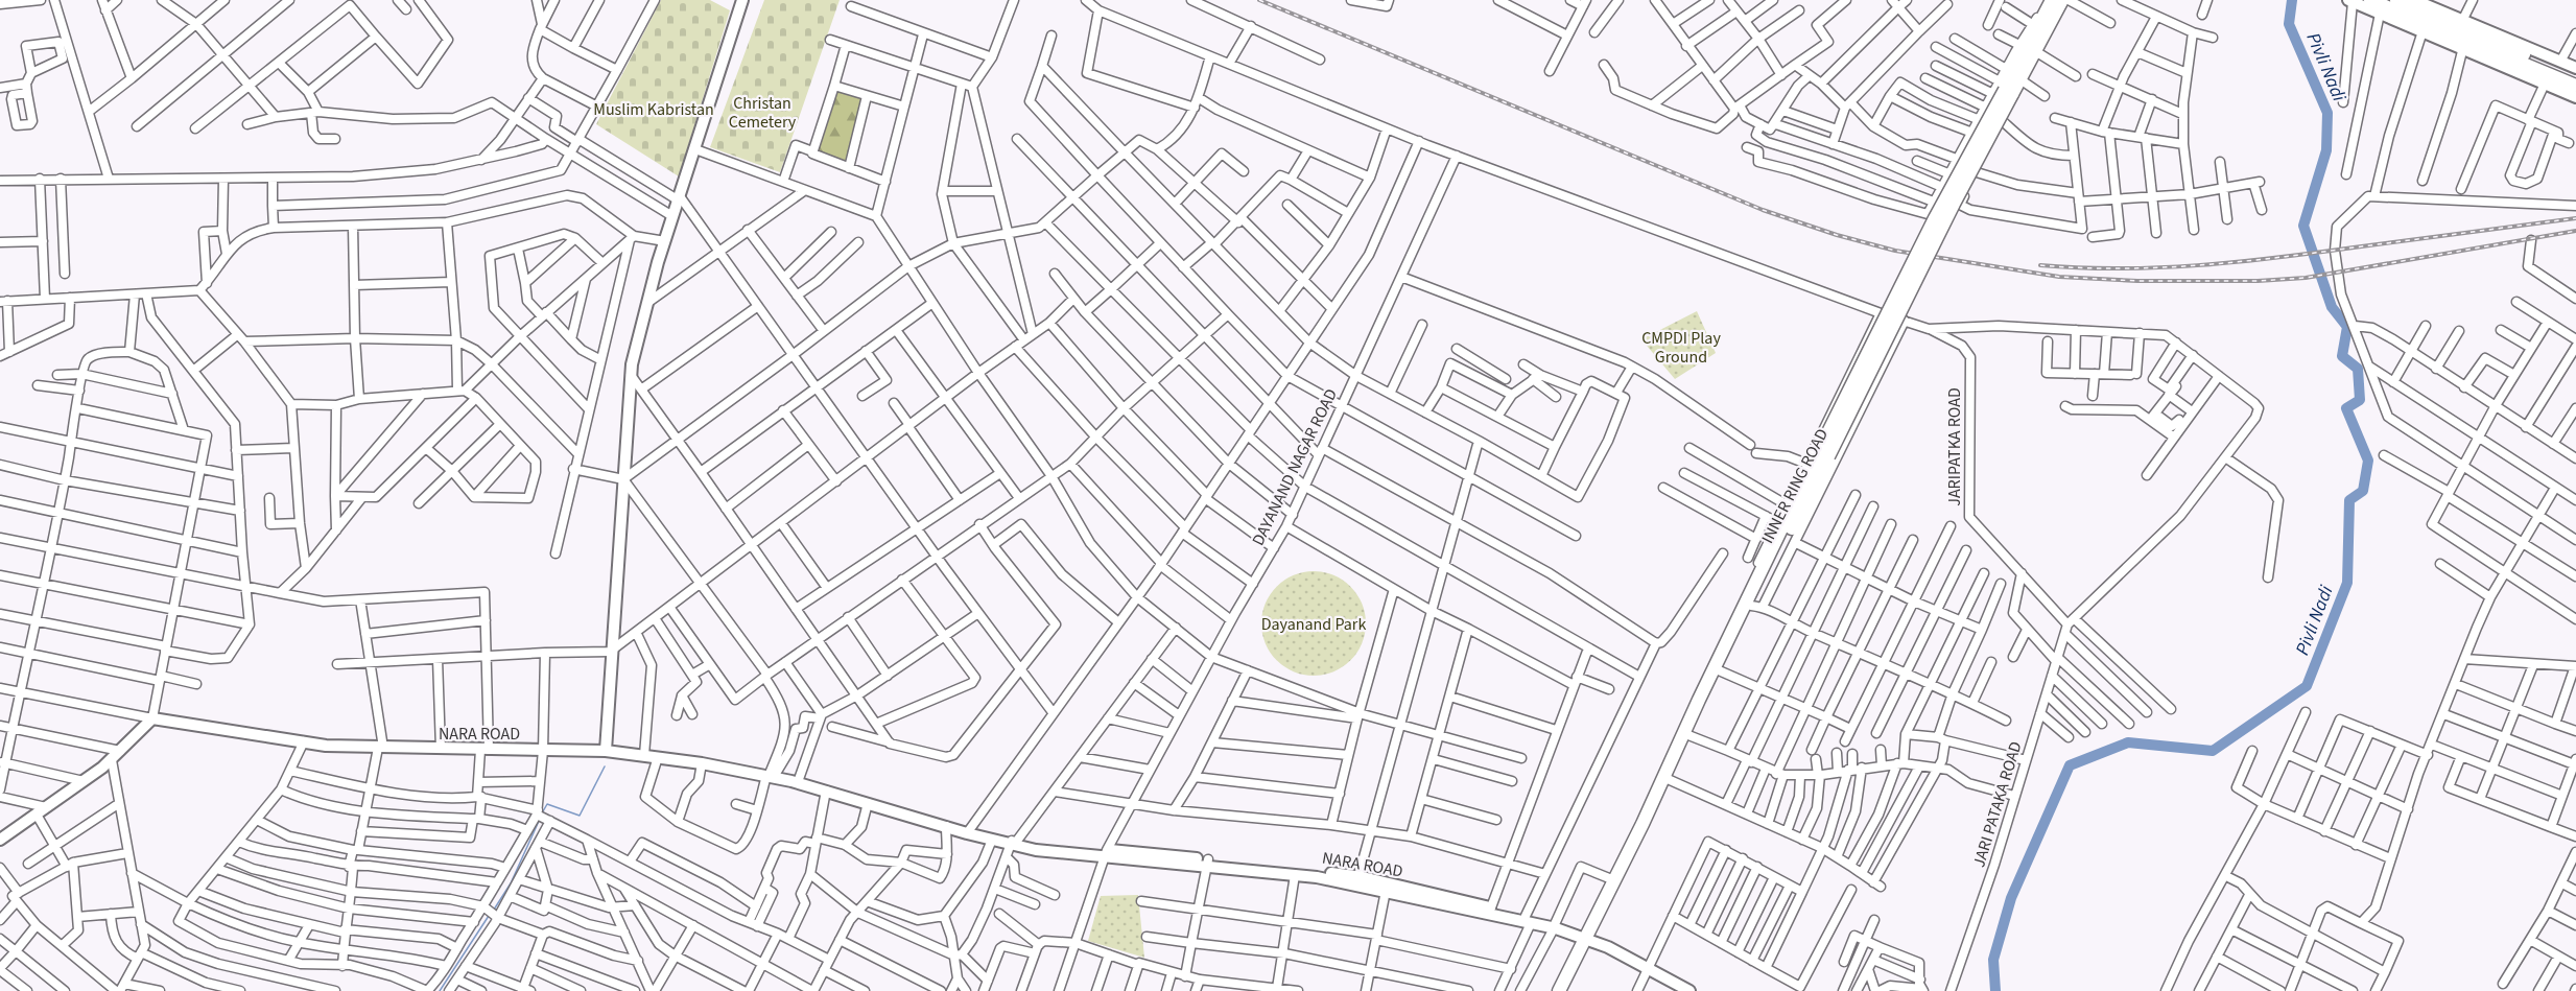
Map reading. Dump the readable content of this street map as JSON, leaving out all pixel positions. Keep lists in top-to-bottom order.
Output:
{
  "streets": {
    "highway": ["INNER RING ROAD"],
    "main road": ["NARA ROAD"],
    "street": ["JARIPATKA ROAD", "DAYANAND NAGAR ROAD", "JARI PATAKA ROAD"]
  },
  "crossings": [
    ["JARIPATKA ROAD", "DAYANAND NAGAR ROAD"],
    ["JARIPATKA ROAD", "JARI PATAKA ROAD"],
    ["DAYANAND NAGAR ROAD", "NARA ROAD"],
    ["INNER RING ROAD", "NARA ROAD"]
  ],
  "water": ["Pivli Nadi"],
  "parks": [
    "Christan Cemetery",
    "Muslim Kabristan",
    "CMPDI Play Ground",
    "Dayanand Park"
  ]
}
